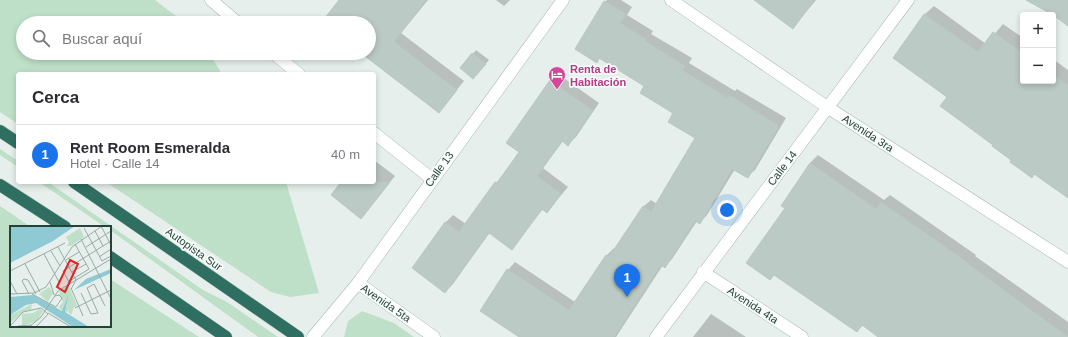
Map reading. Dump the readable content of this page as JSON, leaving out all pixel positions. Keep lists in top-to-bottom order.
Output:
{
  "streets": {
    "highway": ["Autopista Sur"],
    "street": [
      "Avenida 3ra",
      "Calle 14",
      "Calle 13",
      "Avenida 5ta",
      "Avenida 4ta"
    ]
  },
  "crossings": [
    ["Avenida 3ra", "Calle 14"],
    ["Calle 14", "Avenida 4ta"],
    ["Calle 13", "Avenida 5ta"]
  ],
  "places": {
    "hotel": ["Renta de Habitación"]
  },
  "page": {
    "map_buttons": ["+", "−"],
    "search": "Buscar aquí",
    "heading": "Cerca",
    "list": [
      {
        "mark": "1",
        "name": "Rent Room Esmeralda",
        "note": "Hotel · Calle 14",
        "value": "40 m"
      }
    ],
    "pins": "1"
  }
}
